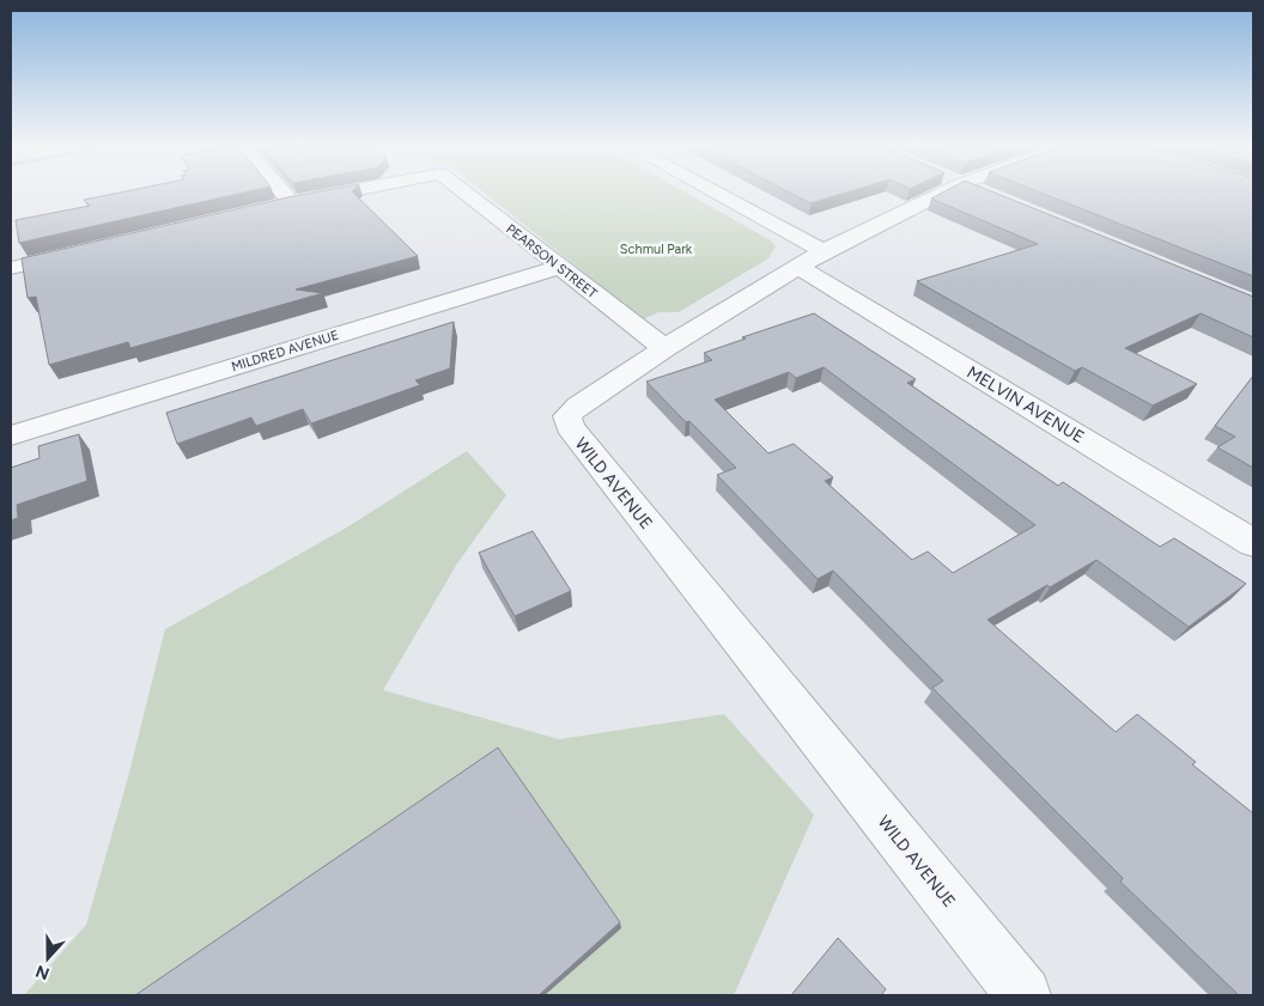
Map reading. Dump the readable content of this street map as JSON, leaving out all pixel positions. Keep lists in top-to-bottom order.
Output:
{
  "streets": {
    "street": [
      "PEARSON STREET",
      "MILDRED AVENUE",
      "MELVIN AVENUE",
      "WILD AVENUE"
    ]
  },
  "crossings": [
    ["PEARSON STREET", "MILDRED AVENUE"],
    ["PEARSON STREET", "WILD AVENUE"],
    ["MELVIN AVENUE", "WILD AVENUE"]
  ],
  "parks": ["Schmul Park"],
  "north": "bottom"
}
